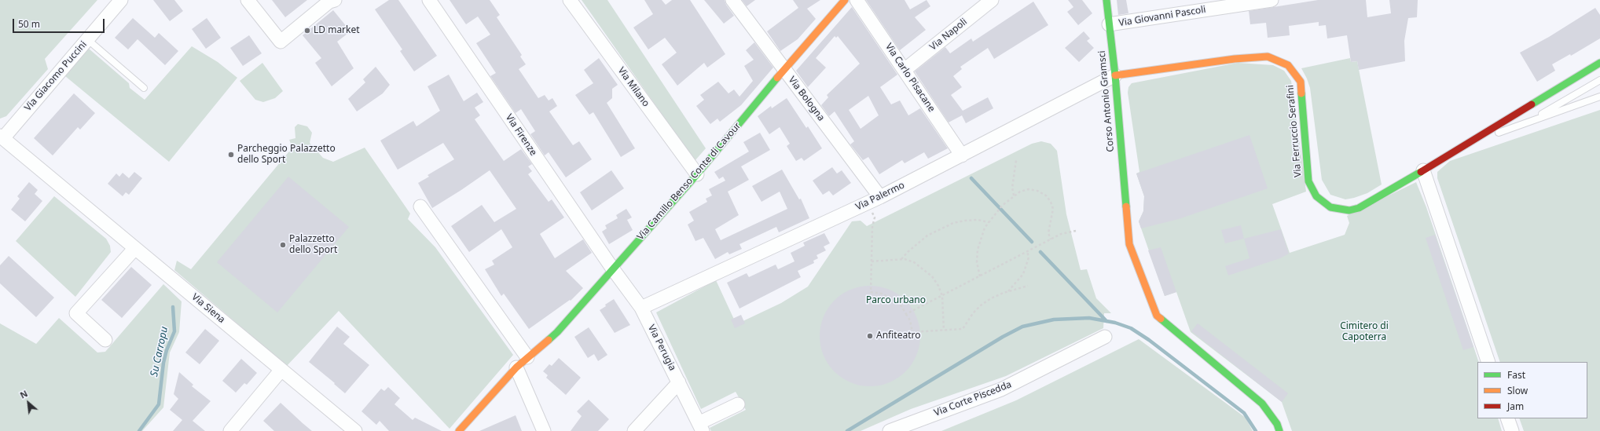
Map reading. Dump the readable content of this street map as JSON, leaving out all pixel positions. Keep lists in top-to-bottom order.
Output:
{
  "streets": {
    "street": [
      "Via Giovanni Pascoli",
      "Via Napoli",
      "Via Giacomo Puccini",
      "Via Carlo Pisacane",
      "Via Milano",
      "Via Bologna",
      "Corso Antonio Gramsci",
      "Via Ferruccio Serafini",
      "Via Firenze",
      "Via Camillo Benso Conte di Cavour",
      "Via Palermo",
      "Via Siena",
      "Via Perugia",
      "Via Corte Piscedda"
    ]
  },
  "crossings": [
    ["Via Giovanni Pascoli", "Corso Antonio Gramsci"],
    ["Via Napoli", "Via Carlo Pisacane"],
    ["Via Giacomo Puccini", "Via Siena"],
    ["Via Carlo Pisacane", "Via Palermo"],
    ["Via Milano", "Via Camillo Benso Conte di Cavour"],
    ["Via Bologna", "Via Camillo Benso Conte di Cavour"],
    ["Via Bologna", "Via Palermo"],
    ["Corso Antonio Gramsci", "Via Ferruccio Serafini"],
    ["Corso Antonio Gramsci", "Via Palermo"],
    ["Via Ferruccio Serafini", "Via Palermo"],
    ["Via Firenze", "Via Camillo Benso Conte di Cavour"],
    ["Via Firenze", "Via Perugia"],
    ["Via Camillo Benso Conte di Cavour", "Via Perugia"],
    ["Via Palermo", "Via Perugia"]
  ],
  "water": ["Su Carropu"],
  "parks": ["Parco urbano", "Cimitero di Capoterra"],
  "places": [
    "LD market",
    "Parcheggio Palazzetto dello Sport",
    "Palazzetto dello Sport",
    "Anfiteatro"
  ],
  "legend": ["Fast", "Slow", "Jam"],
  "scale_bar": "50 m",
  "north": "top left"
}
